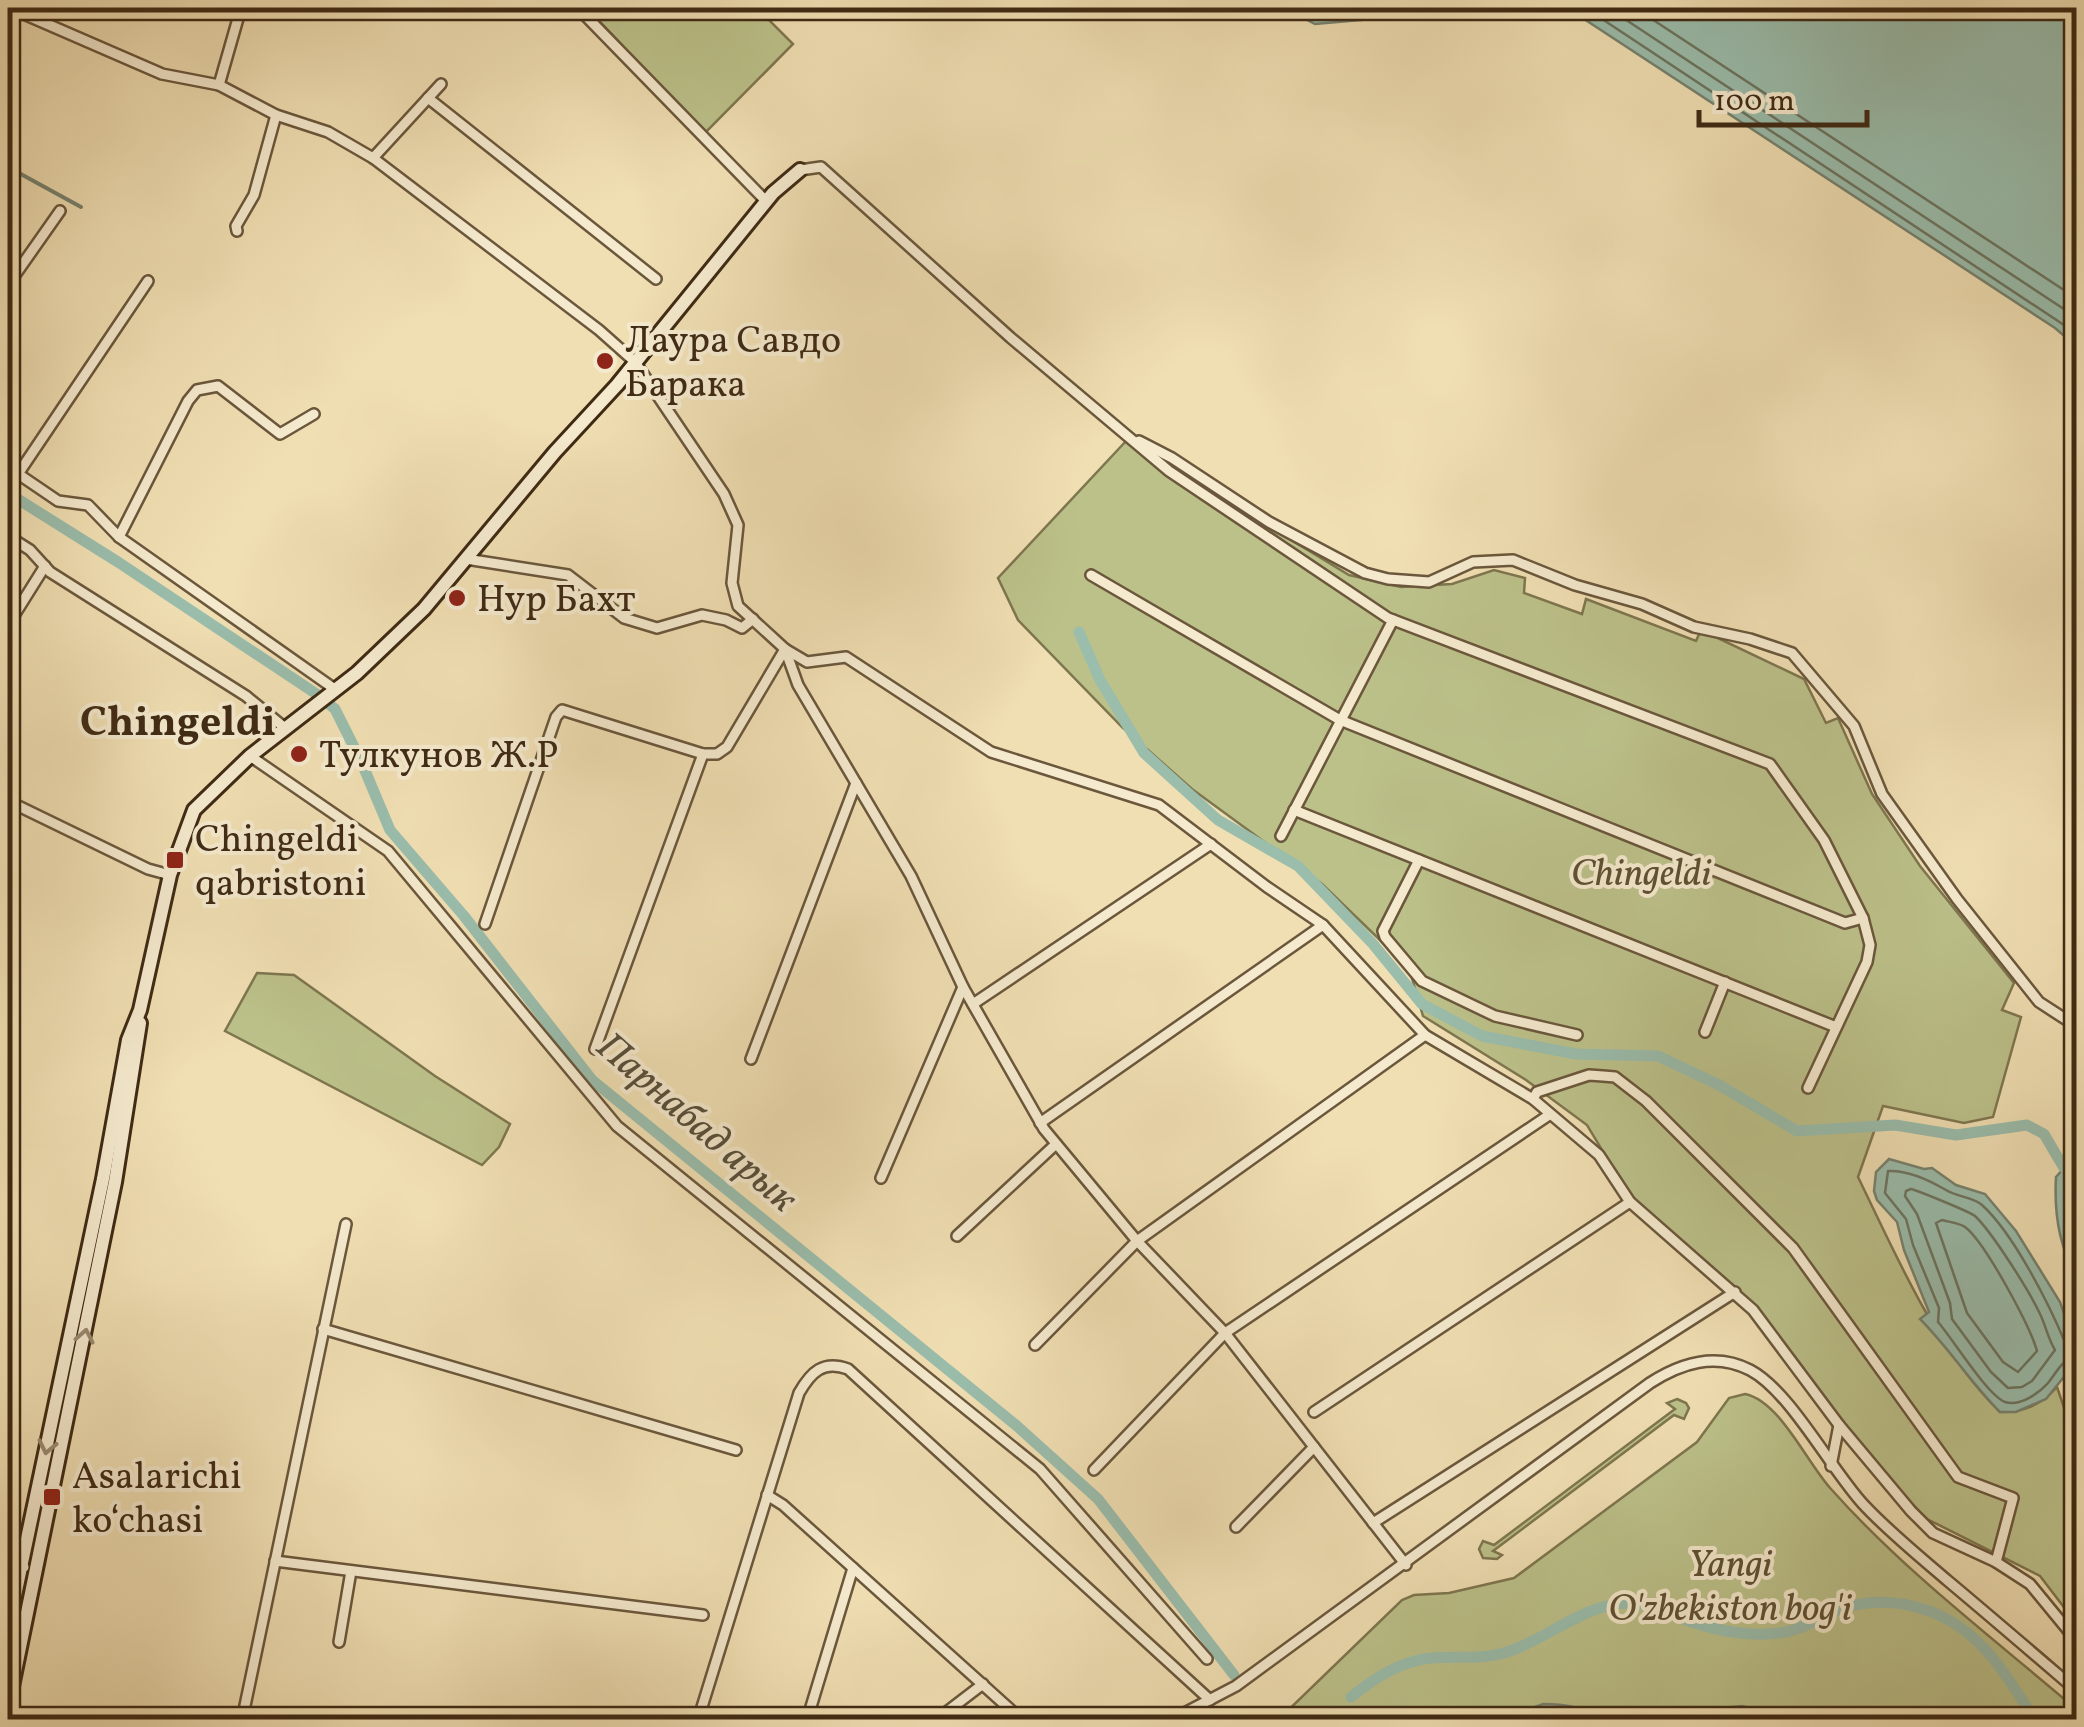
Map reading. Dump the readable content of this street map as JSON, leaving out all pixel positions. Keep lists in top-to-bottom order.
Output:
{
  "districts": ["Chingeldi"],
  "water": ["Парнабад арык"],
  "parks": ["Chingeldi", "Yangi O'zbekiston bog'i"],
  "places": {
    "other": ["Лаура Савдо Барака", "Нур Бахт", "Тулкунов Ж.Р"],
    "transit": ["Chingeldi qabristoni", "Asalarichi koʻchasi"]
  },
  "scale_bar": "100 m"
}
